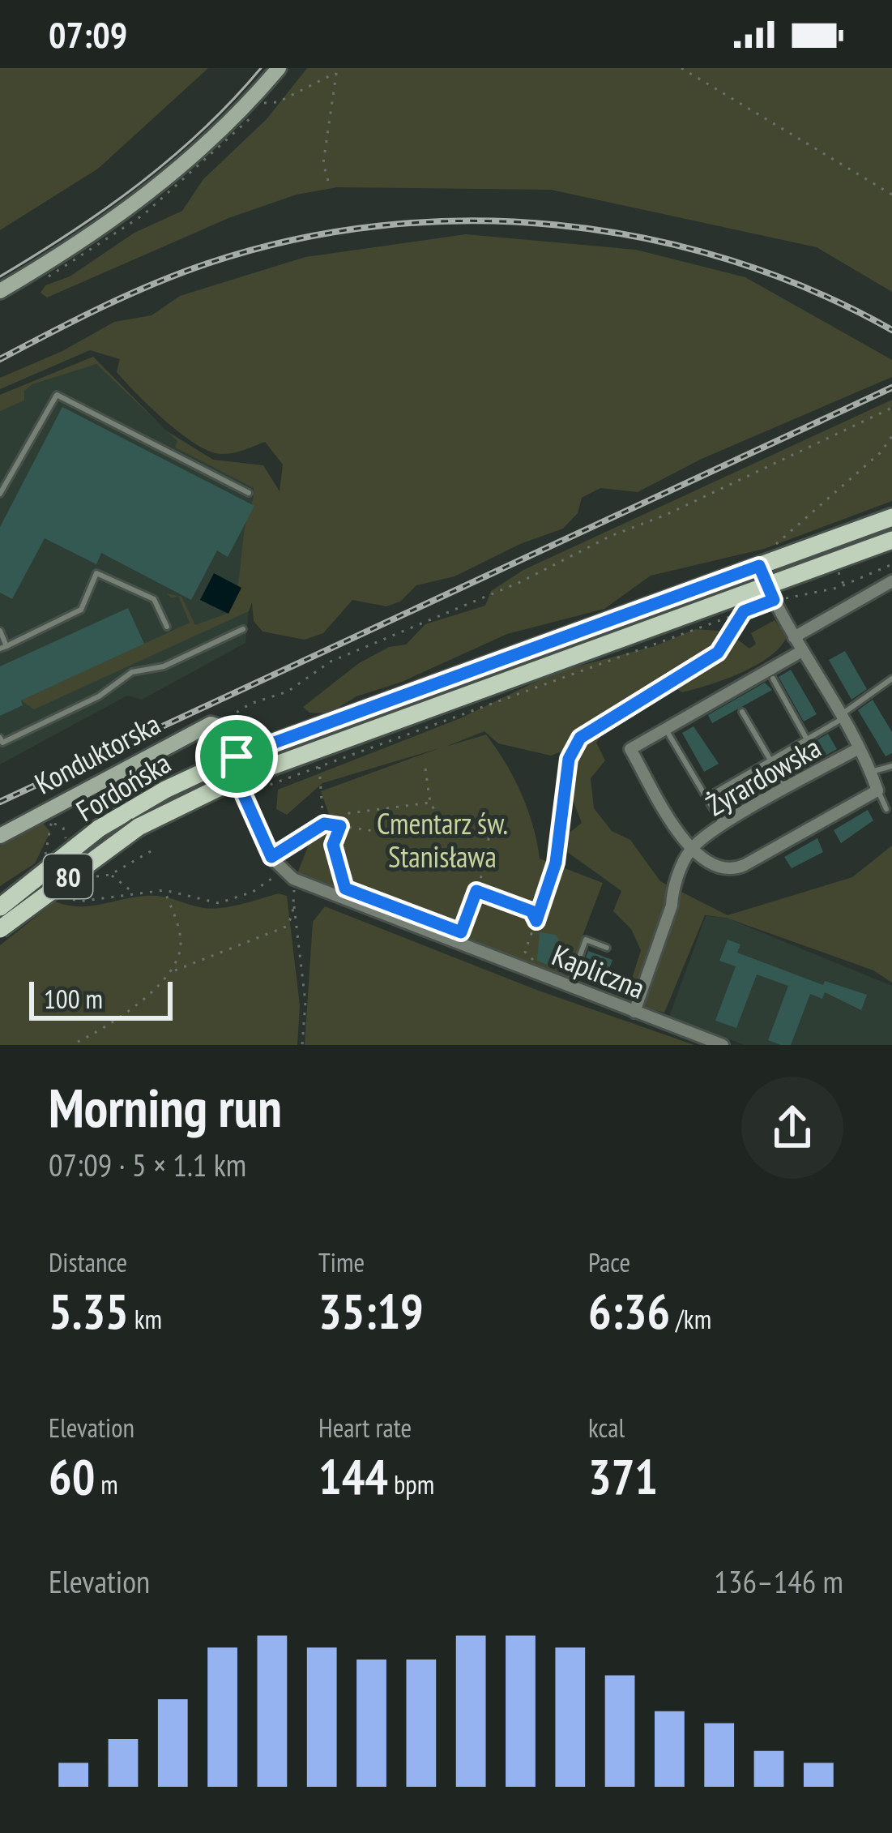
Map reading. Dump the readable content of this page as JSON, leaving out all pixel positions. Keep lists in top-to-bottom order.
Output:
{
  "streets": {
    "main road": ["Fordońska", "80"],
    "street": ["Konduktorska", "Żyrardowska", "Kapliczna"]
  },
  "crossings": [
    ["Żyrardowska", "Kapliczna"],
    ["Fordońska", "Kapliczna"]
  ],
  "parks": ["Cmentarz św. Stanisława"],
  "scale_bar": "100 m",
  "page": {
    "status": "07:09",
    "scale": "100 m",
    "heading": ["Morning run", "07:09 · 5 × 1.1 km"],
    "stats": [
      ["Distance", "5.35 km"],
      ["Time", "35:19"],
      ["Pace", "6:36 /km"],
      ["Elevation", "60 m"],
      ["Heart rate", "144 bpm"],
      ["kcal", "371"]
    ],
    "chart": ["Elevation", "136–146 m"]
  }
}
